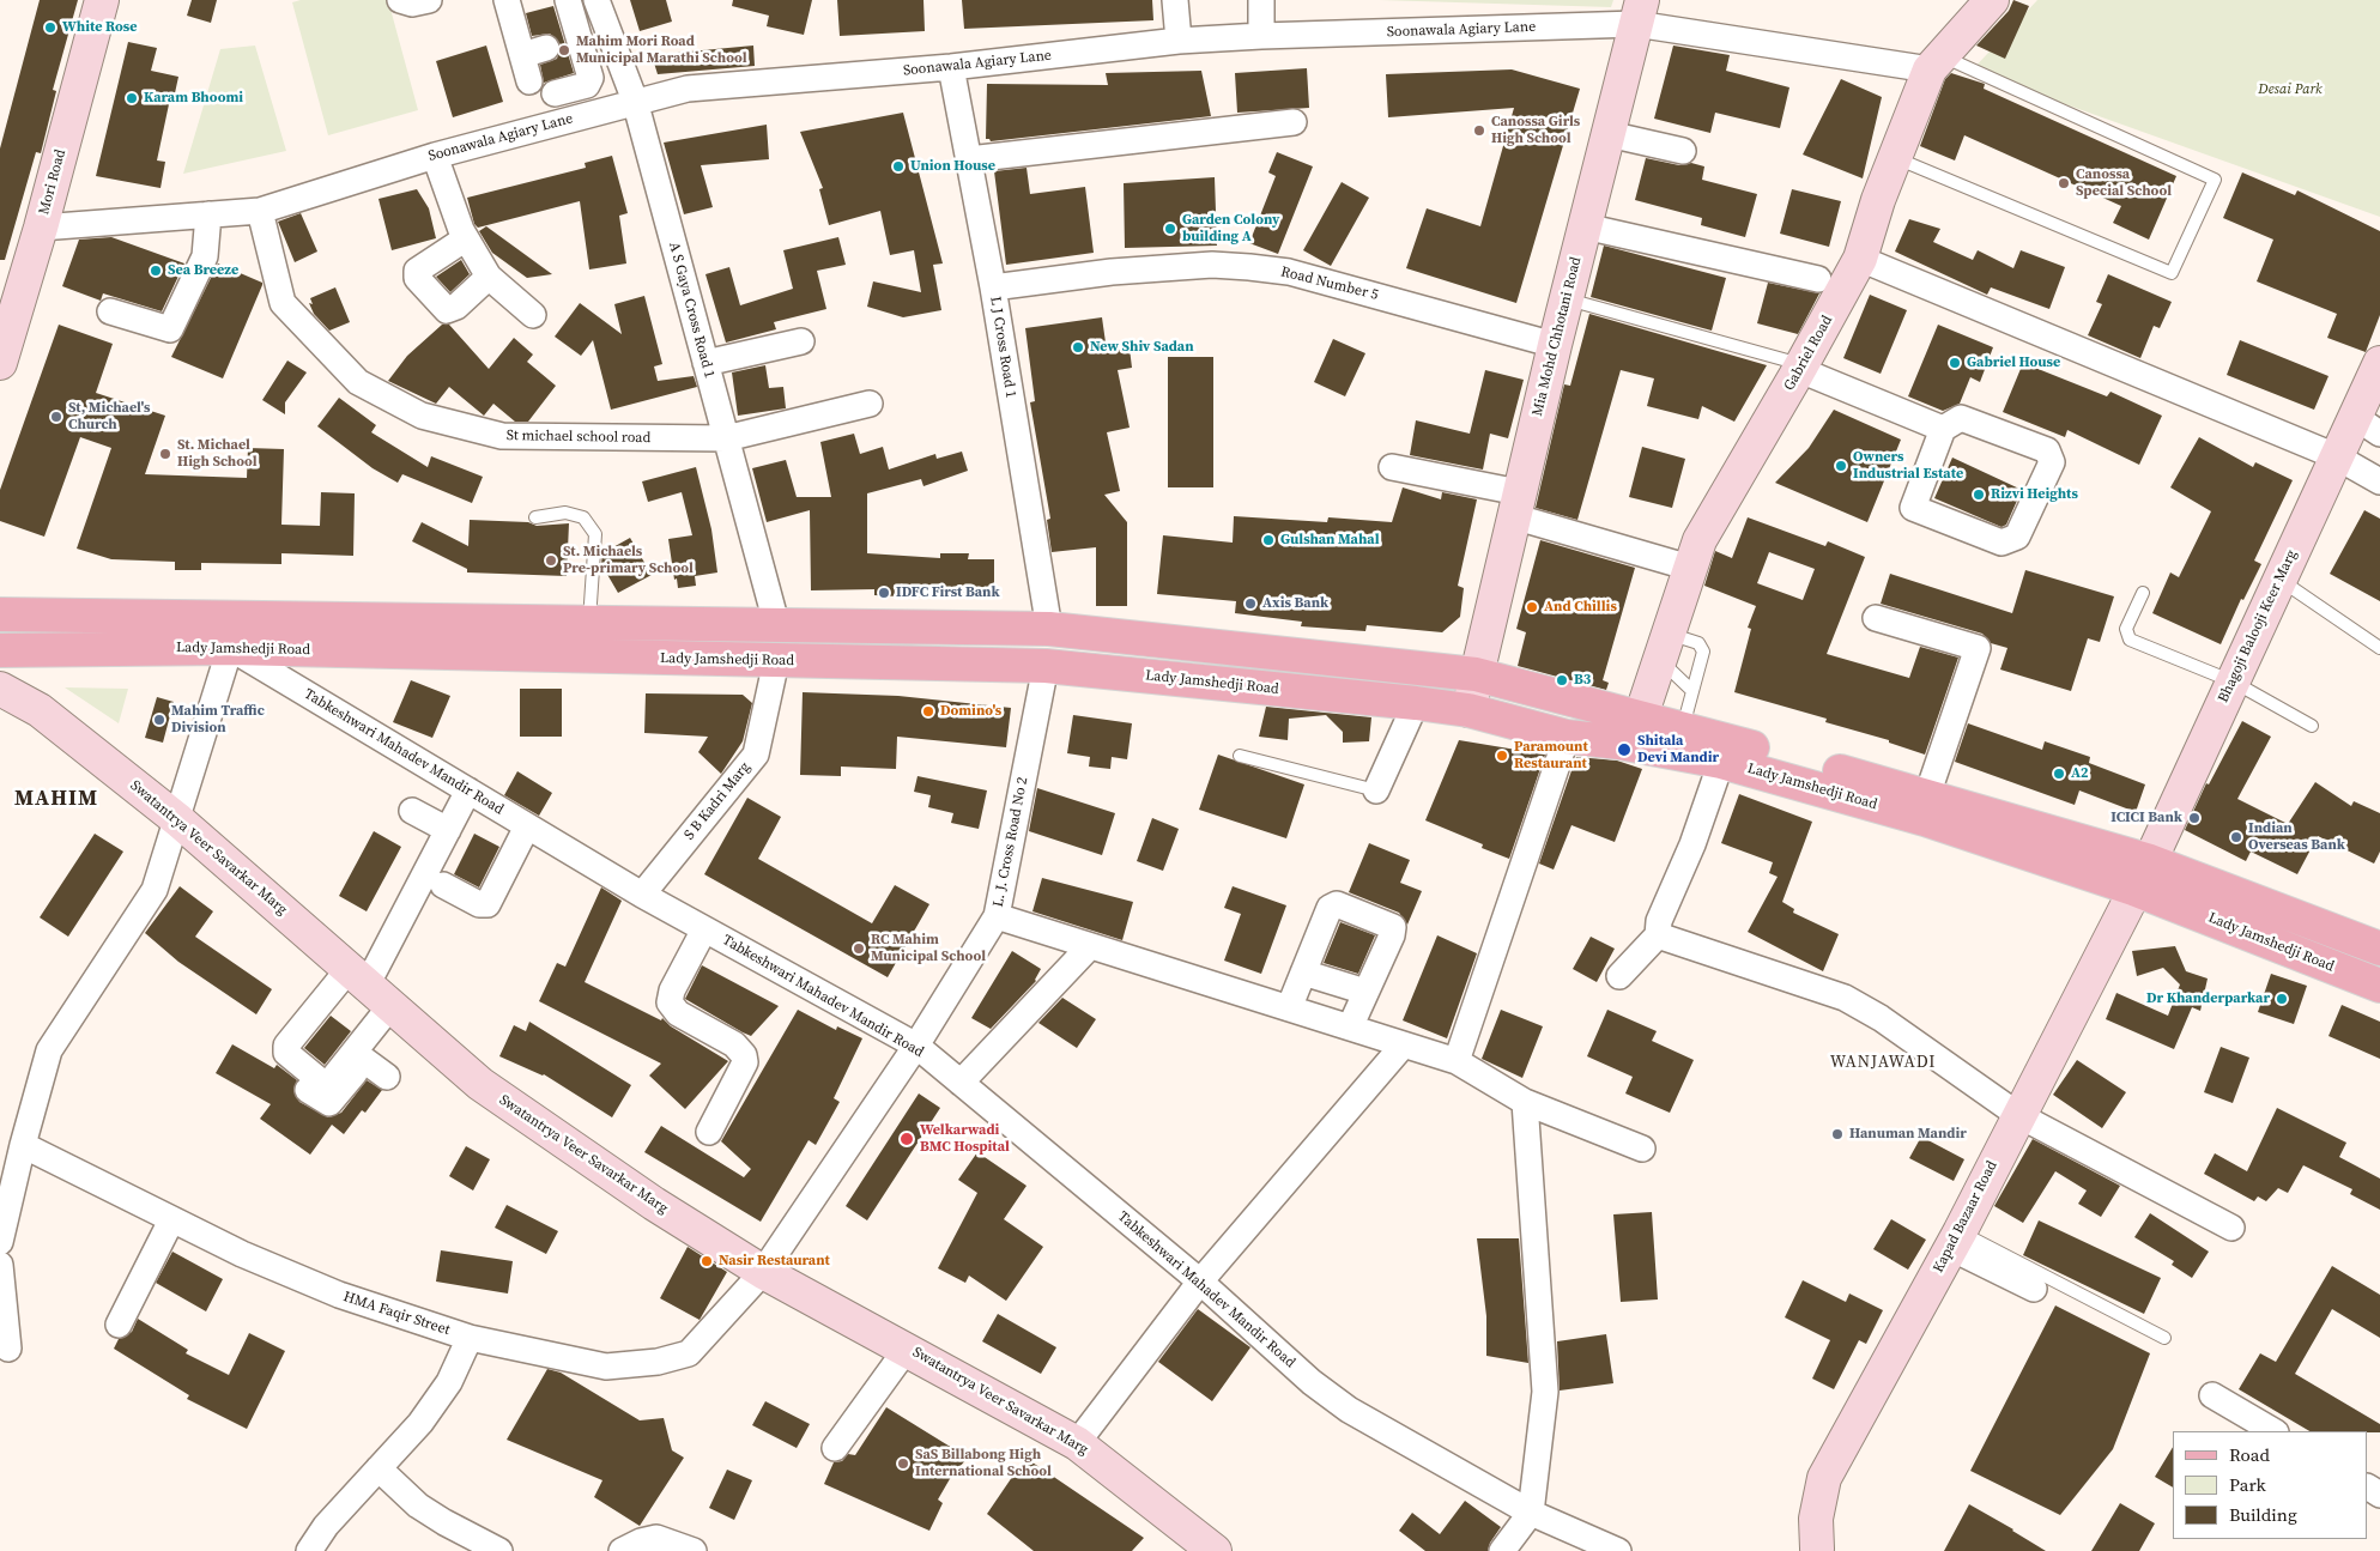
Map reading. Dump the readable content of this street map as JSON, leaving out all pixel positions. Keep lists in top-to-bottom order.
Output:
{
  "streets": {
    "main road": ["Lady Jamshedji Road"],
    "street": [
      "Soonawala Agiary Lane",
      "Mori Road",
      "Road Number 5",
      "A S Gaya Cross Road 1",
      "Mia Mohd Chhotani Road",
      "L J Cross Road 1",
      "Gabriel Road",
      "St michael school road",
      "Bhagoji Balooji Keer Marg",
      "Tabkeshwari Mahadev Mandir Road",
      "S B Kadri Marg",
      "L. J. Cross Road No 2",
      "Swatantrya Veer Savarkar Marg",
      "Kapad Bazaar Road",
      "HMA Faqir Street"
    ]
  },
  "crossings": [
    ["Soonawala Agiary Lane", "Mori Road"],
    ["Soonawala Agiary Lane", "A S Gaya Cross Road 1"],
    ["Soonawala Agiary Lane", "Mia Mohd Chhotani Road"],
    ["Soonawala Agiary Lane", "L J Cross Road 1"],
    ["Soonawala Agiary Lane", "Gabriel Road"],
    ["Soonawala Agiary Lane", "St michael school road"],
    ["Road Number 5", "Mia Mohd Chhotani Road"],
    ["Road Number 5", "L J Cross Road 1"],
    ["A S Gaya Cross Road 1", "St michael school road"],
    ["A S Gaya Cross Road 1", "Lady Jamshedji Road"],
    ["Mia Mohd Chhotani Road", "Lady Jamshedji Road"],
    ["L J Cross Road 1", "Lady Jamshedji Road"],
    ["Gabriel Road", "Lady Jamshedji Road"],
    ["Bhagoji Balooji Keer Marg", "Lady Jamshedji Road"],
    ["Bhagoji Balooji Keer Marg", "Kapad Bazaar Road"],
    ["Lady Jamshedji Road", "Tabkeshwari Mahadev Mandir Road"],
    ["Lady Jamshedji Road", "S B Kadri Marg"],
    ["Lady Jamshedji Road", "L. J. Cross Road No 2"],
    ["Lady Jamshedji Road", "Kapad Bazaar Road"],
    ["Tabkeshwari Mahadev Mandir Road", "S B Kadri Marg"],
    ["Tabkeshwari Mahadev Mandir Road", "L. J. Cross Road No 2"],
    ["L. J. Cross Road No 2", "Swatantrya Veer Savarkar Marg"],
    ["L. J. Cross Road No 2", "HMA Faqir Street"],
    ["Swatantrya Veer Savarkar Marg", "HMA Faqir Street"]
  ],
  "districts": ["MAHIM", "WANJAWADI"],
  "parks": ["Desai Park"],
  "places": [
    "White Rose",
    "Mahim Mori Road Municipal Marathi School",
    "Karam Bhoomi",
    "Canossa Girls High School",
    "Union House",
    "Canossa Special School",
    "Garden Colony building A",
    "Sea Breeze",
    "New Shiv Sadan",
    "Gabriel House",
    "St, Michael's Church",
    "St. Michael High School",
    "Owners Industrial Estate",
    "Rizvi Heights",
    "Gulshan Mahal",
    "St. Michaels Pre-primary School",
    "IDFC First Bank",
    "Axis Bank",
    "And Chillis",
    "B3",
    "Domino's",
    "Mahim Traffic Division",
    "Shitala Devi Mandir",
    "Paramount Restaurant",
    "A2",
    "ICICI Bank",
    "Indian Overseas Bank",
    "RC Mahim Municipal School",
    "Dr Khanderparkar",
    "Hanuman Mandir",
    "Welkarwadi BMC Hospital",
    "Nasir Restaurant",
    "SaS Billabong High International School"
  ],
  "legend": ["Road", "Park", "Building"]
}
